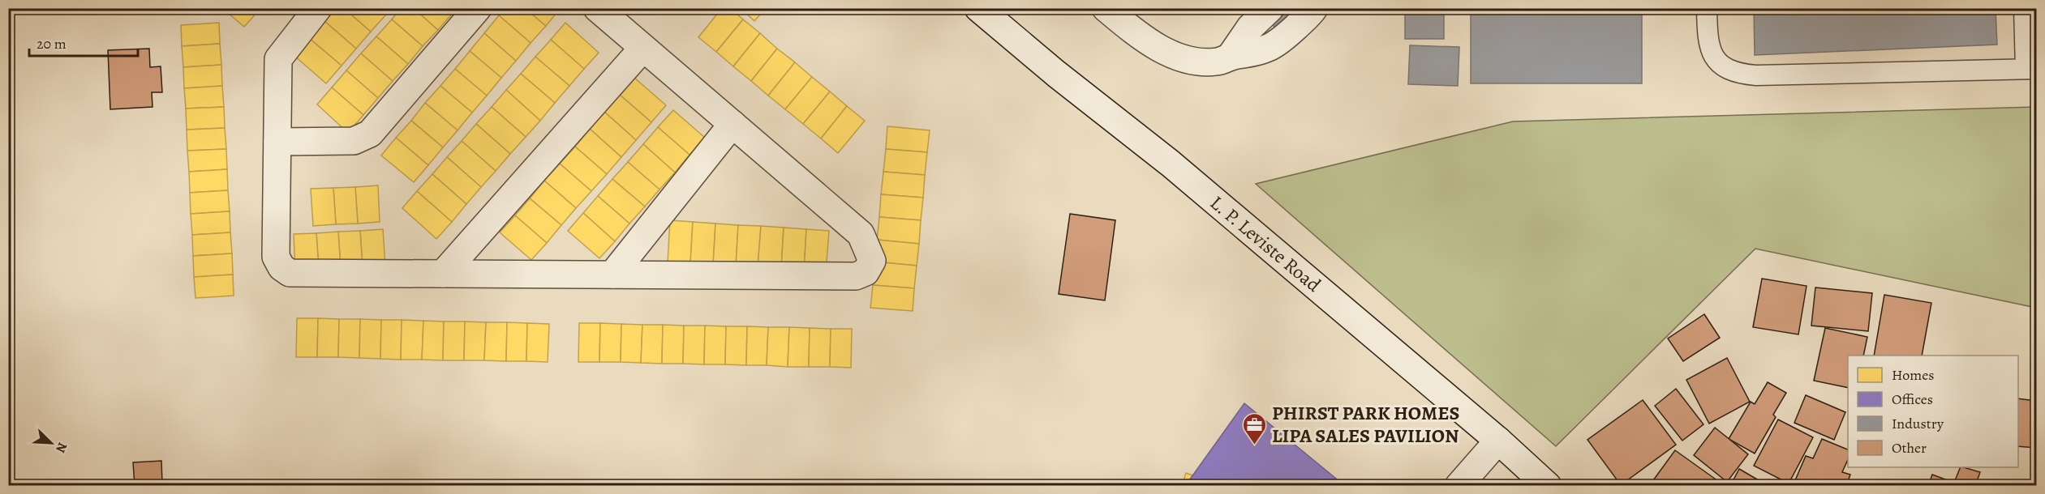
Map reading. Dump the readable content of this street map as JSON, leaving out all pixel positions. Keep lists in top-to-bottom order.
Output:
{
  "streets": {
    "street": ["L. P. Leviste Road"]
  },
  "places": {
    "office": ["PHIRST PARK HOMES LIPA SALES PAVILION"]
  },
  "legend": [
    "Homes",
    "Offices",
    "Industry",
    "Other"
  ],
  "scale_bar": "20 m",
  "north": "bottom right"
}
